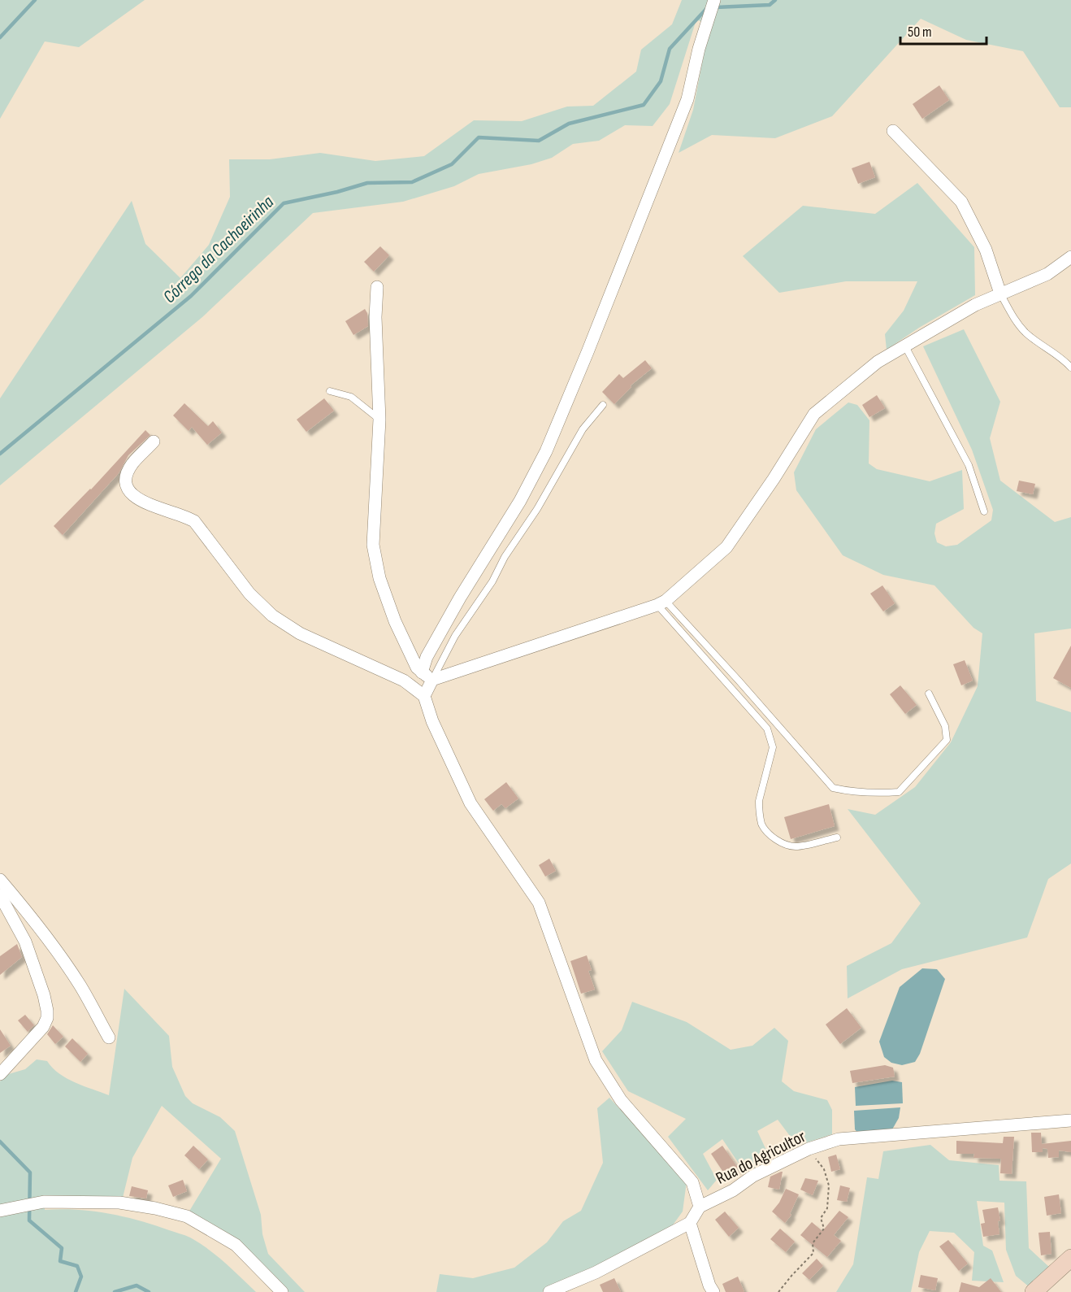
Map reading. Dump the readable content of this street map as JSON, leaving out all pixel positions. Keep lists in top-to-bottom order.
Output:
{
  "streets": {
    "street": ["Rua do Agricultor"]
  },
  "water": ["Córrego da Cachoeirinha"],
  "scale_bar": "50 m"
}
